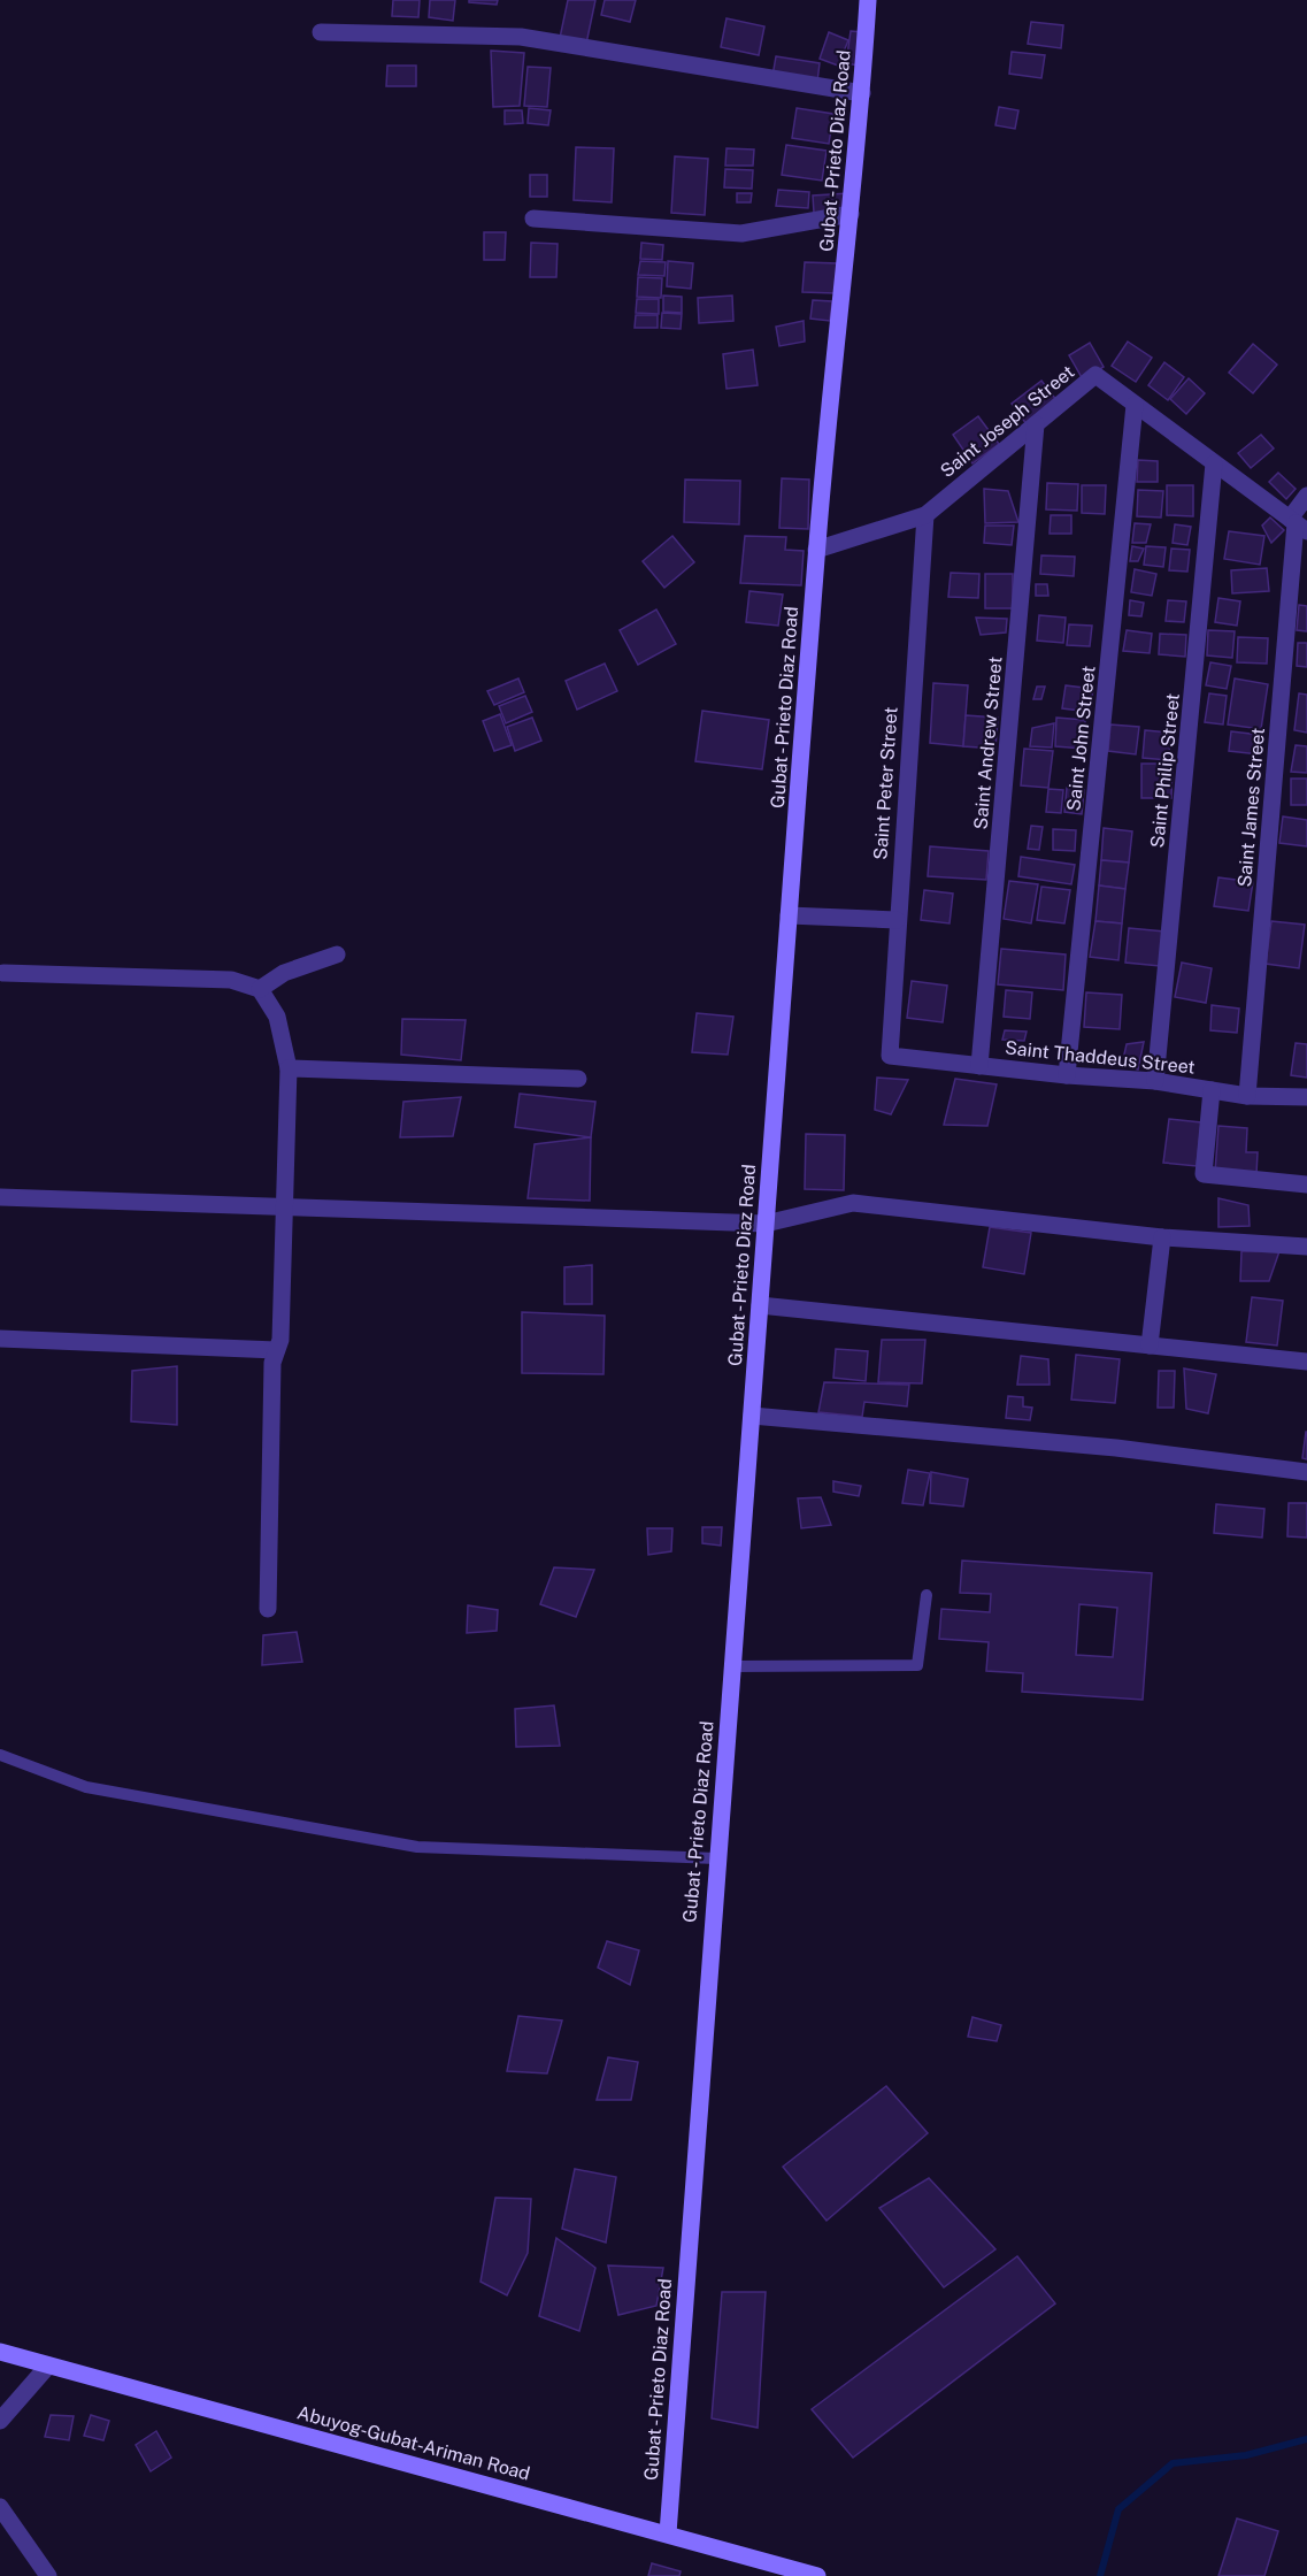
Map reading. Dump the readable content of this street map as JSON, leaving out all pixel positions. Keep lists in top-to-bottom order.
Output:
{
  "streets": {
    "main road": ["Gubat - Prieto Diaz Road", "Abuyog-Gubat-Ariman Road"],
    "street": [
      "Saint Joseph Street",
      "Saint John Street",
      "Saint Andrew Street",
      "Saint Philip Street",
      "Saint Peter Street",
      "Saint James Street",
      "Saint Thaddeus Street"
    ]
  },
  "crossings": [
    ["Gubat - Prieto Diaz Road", "Saint Joseph Street"],
    ["Gubat - Prieto Diaz Road", "Abuyog-Gubat-Ariman Road"],
    ["Saint Joseph Street", "Saint John Street"],
    ["Saint Joseph Street", "Saint Andrew Street"],
    ["Saint Joseph Street", "Saint Philip Street"],
    ["Saint Joseph Street", "Saint Peter Street"],
    ["Saint Joseph Street", "Saint James Street"],
    ["Saint John Street", "Saint Thaddeus Street"],
    ["Saint Andrew Street", "Saint Thaddeus Street"],
    ["Saint Philip Street", "Saint Thaddeus Street"],
    ["Saint Peter Street", "Saint Thaddeus Street"],
    ["Saint James Street", "Saint Thaddeus Street"]
  ]
}
